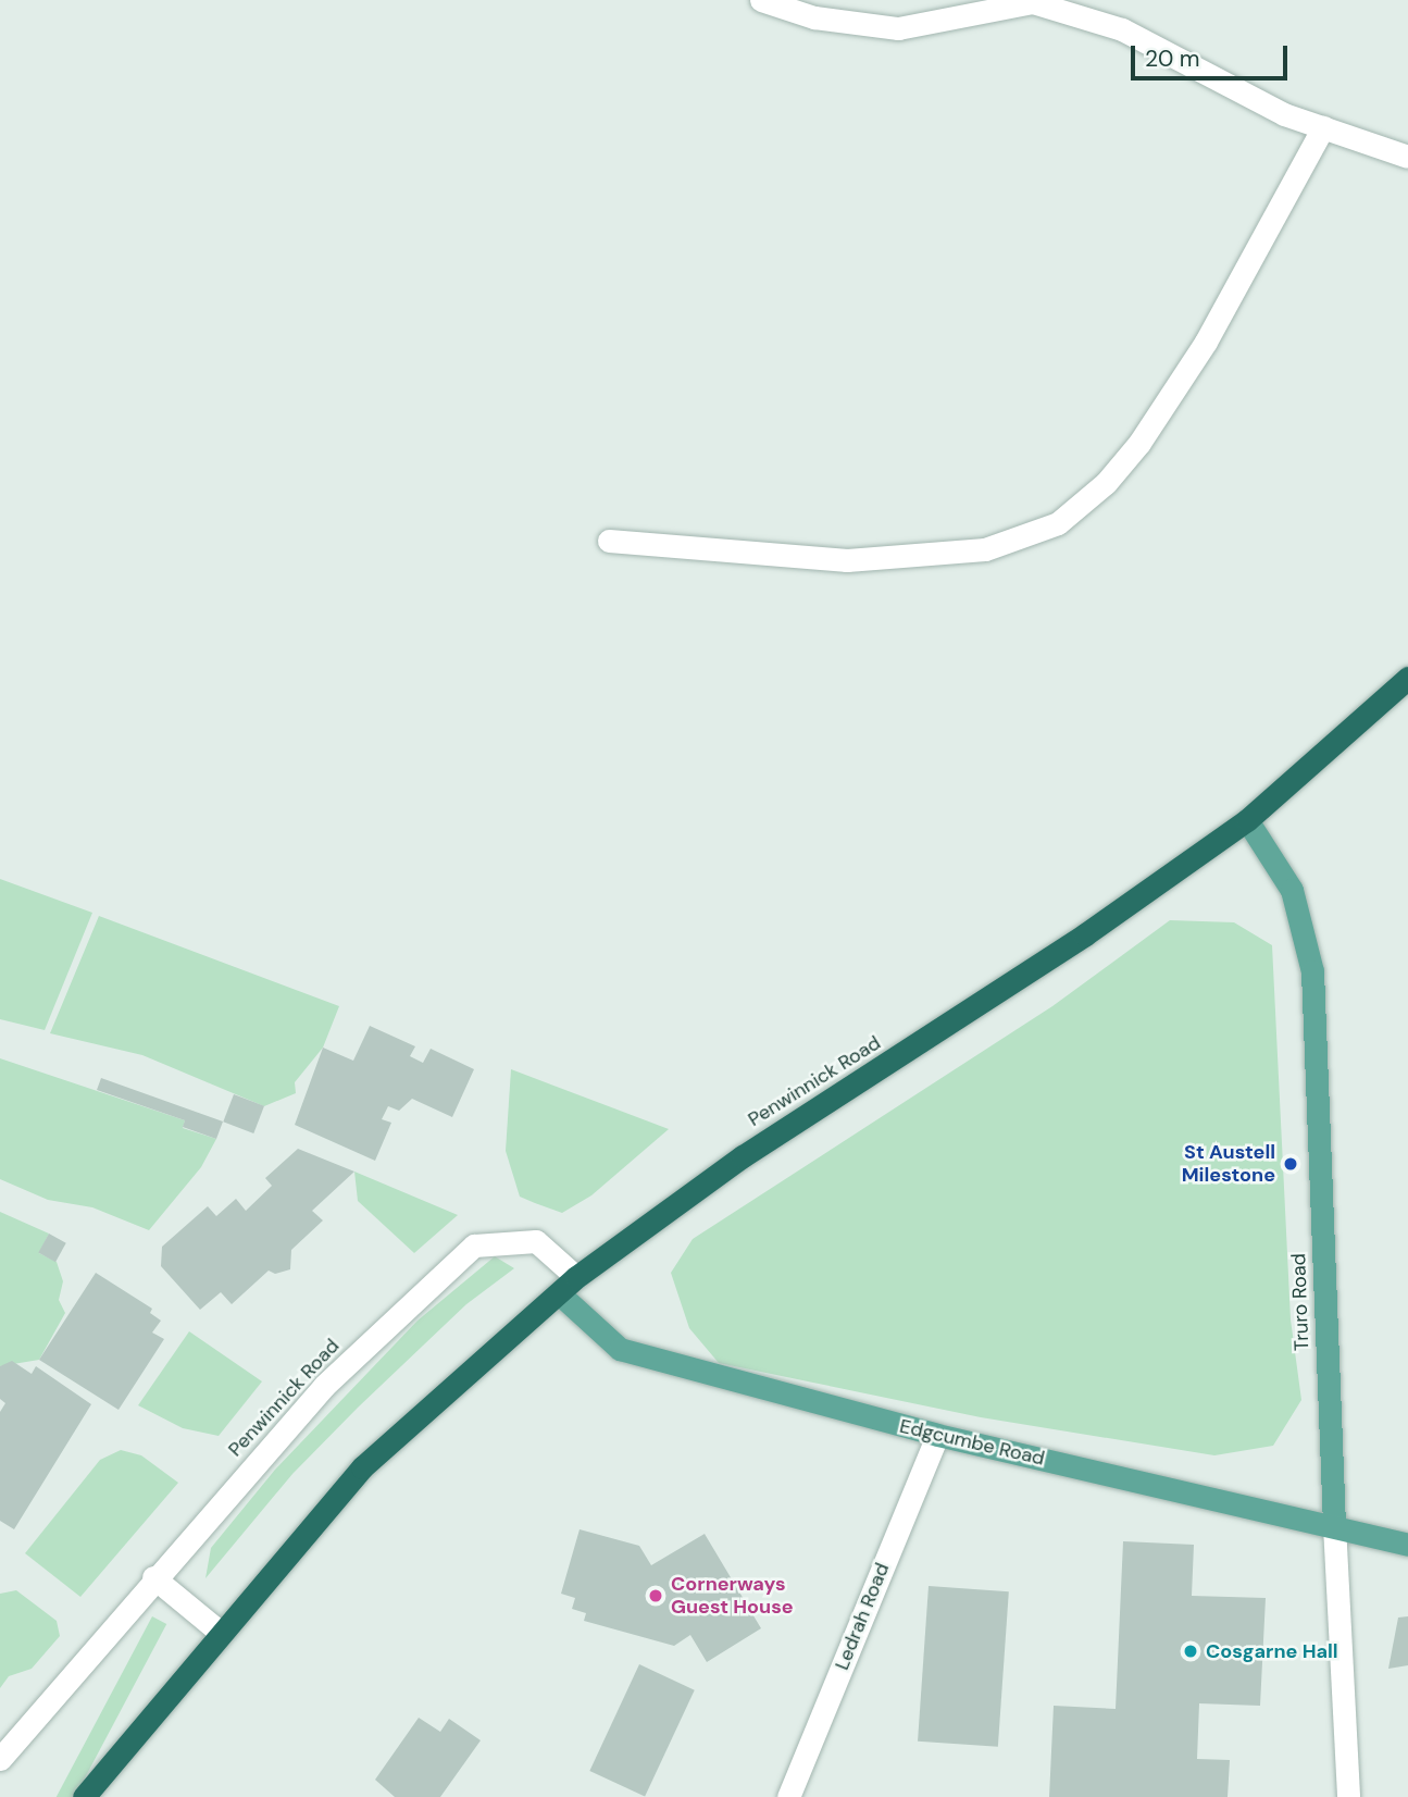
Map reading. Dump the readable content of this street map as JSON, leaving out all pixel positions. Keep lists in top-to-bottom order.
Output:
{
  "streets": {
    "highway": ["Penwinnick Road"],
    "main road": ["Truro Road", "Edgcumbe Road"],
    "street": ["Ledrah Road"]
  },
  "crossings": [
    ["Penwinnick Road", "Truro Road"],
    ["Penwinnick Road", "Edgcumbe Road"],
    ["Truro Road", "Edgcumbe Road"],
    ["Edgcumbe Road", "Ledrah Road"]
  ],
  "places": ["St Austell Milestone", "Cornerways Guest House", "Cosgarne Hall"],
  "scale_bar": "20 m"
}
